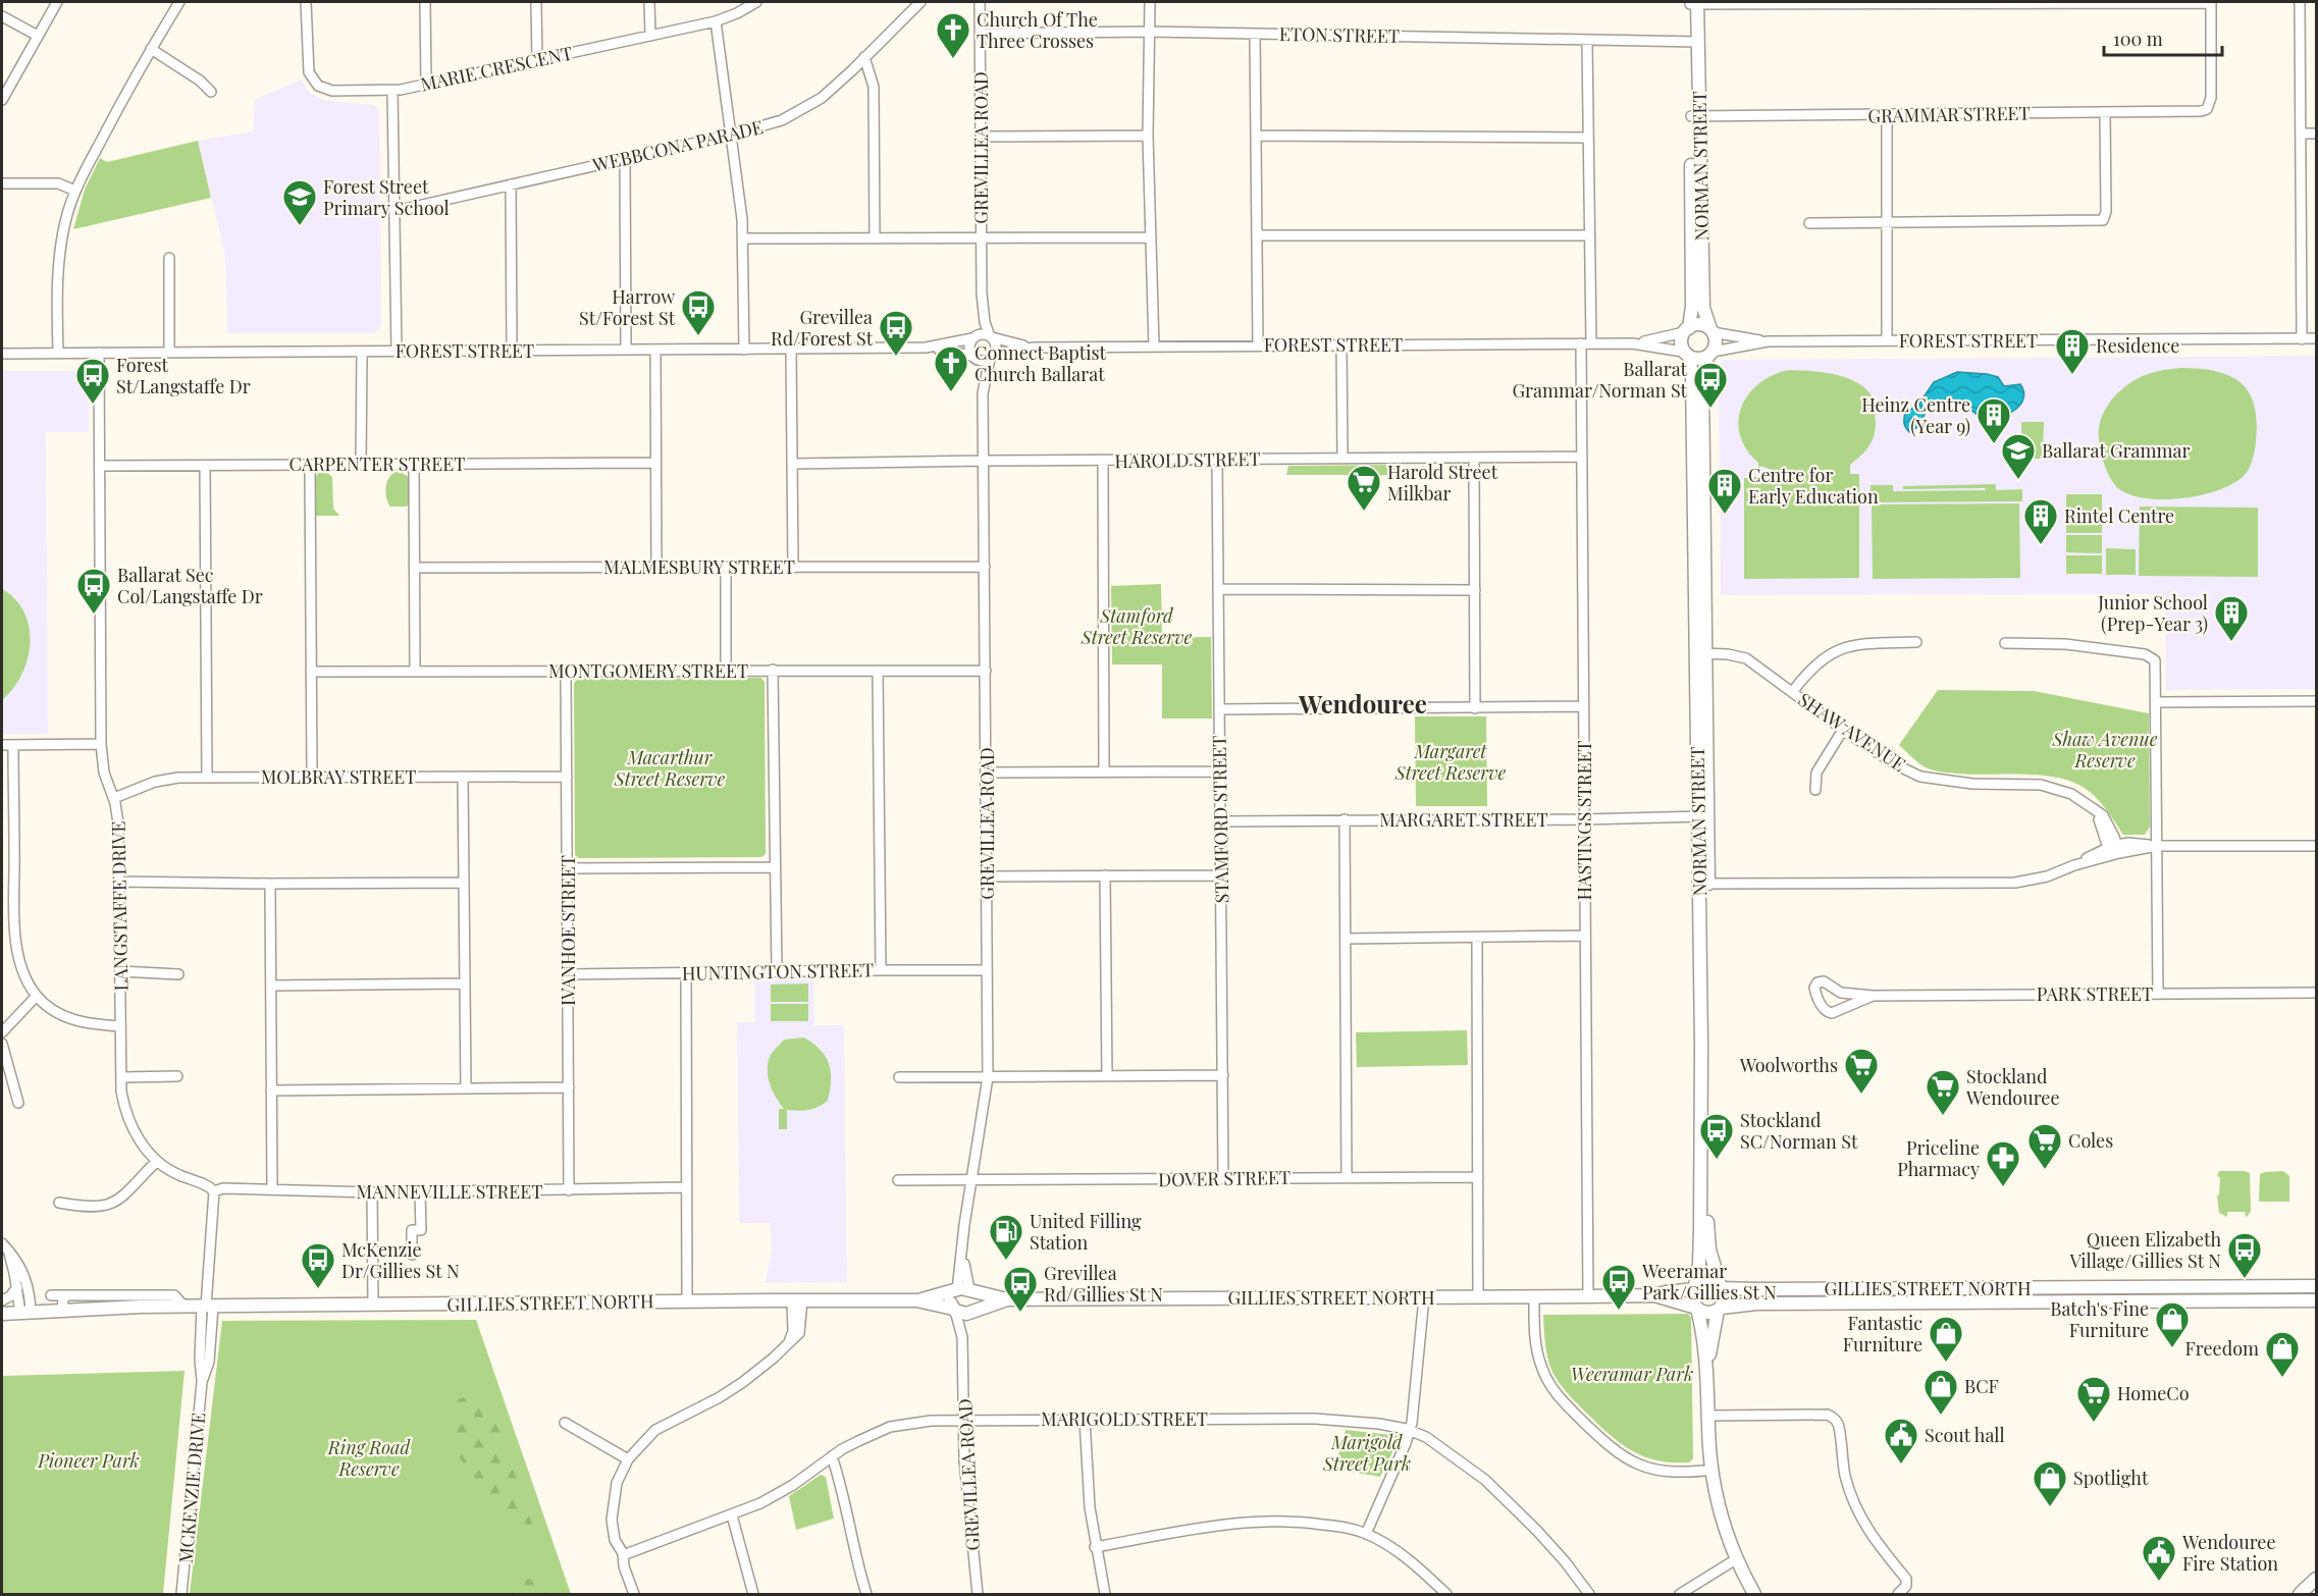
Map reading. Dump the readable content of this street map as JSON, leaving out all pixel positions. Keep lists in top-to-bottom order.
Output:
{
  "streets": {
    "main road": ["NORMAN STREET", "GILLIES STREET NORTH"],
    "street": [
      "ETON STREET",
      "MARIE CRESCENT",
      "GRAMMAR STREET",
      "WEBBCONA PARADE",
      "GREVILLEA ROAD",
      "FOREST STREET",
      "HAROLD STREET",
      "CARPENTER STREET",
      "MALMESBURY STREET",
      "MONTGOMERY STREET",
      "SHAW AVENUE",
      "MOLBRAY STREET",
      "STAMFORD STREET",
      "MARGARET STREET",
      "HASTINGS STREET",
      "LANGSTAFFE DRIVE",
      "IVANHOE STREET",
      "HUNTINGTON STREET",
      "PARK STREET",
      "DOVER STREET",
      "MANNEVILLE STREET",
      "MARIGOLD STREET",
      "MCKENZIE DRIVE"
    ]
  },
  "crossings": [
    ["ETON STREET", "GREVILLEA ROAD"],
    ["ETON STREET", "NORMAN STREET"],
    ["ETON STREET", "HASTINGS STREET"],
    ["GRAMMAR STREET", "NORMAN STREET"],
    ["GREVILLEA ROAD", "FOREST STREET"],
    ["GREVILLEA ROAD", "HAROLD STREET"],
    ["GREVILLEA ROAD", "MALMESBURY STREET"],
    ["GREVILLEA ROAD", "MONTGOMERY STREET"],
    ["GREVILLEA ROAD", "HUNTINGTON STREET"],
    ["GREVILLEA ROAD", "DOVER STREET"],
    ["GREVILLEA ROAD", "GILLIES STREET NORTH"],
    ["GREVILLEA ROAD", "MARIGOLD STREET"],
    ["NORMAN STREET", "FOREST STREET"],
    ["NORMAN STREET", "SHAW AVENUE"],
    ["NORMAN STREET", "MARGARET STREET"],
    ["NORMAN STREET", "GILLIES STREET NORTH"],
    ["FOREST STREET", "HASTINGS STREET"],
    ["FOREST STREET", "LANGSTAFFE DRIVE"],
    ["HAROLD STREET", "STAMFORD STREET"],
    ["HAROLD STREET", "HASTINGS STREET"],
    ["CARPENTER STREET", "LANGSTAFFE DRIVE"],
    ["MONTGOMERY STREET", "IVANHOE STREET"],
    ["MOLBRAY STREET", "LANGSTAFFE DRIVE"],
    ["MOLBRAY STREET", "IVANHOE STREET"],
    ["STAMFORD STREET", "MARGARET STREET"],
    ["STAMFORD STREET", "DOVER STREET"],
    ["MARGARET STREET", "HASTINGS STREET"],
    ["HASTINGS STREET", "GILLIES STREET NORTH"],
    ["LANGSTAFFE DRIVE", "MANNEVILLE STREET"],
    ["IVANHOE STREET", "HUNTINGTON STREET"],
    ["IVANHOE STREET", "MANNEVILLE STREET"],
    ["GILLIES STREET NORTH", "MCKENZIE DRIVE"]
  ],
  "districts": ["Wendouree"],
  "parks": [
    "Stamford Street Reserve",
    "Shaw Avenue Reserve",
    "Margaret Street Reserve",
    "Macarthur Street Reserve",
    "Weeramar Park",
    "Marigold Street Park",
    "Ring Road Reserve",
    "Pioneer Park"
  ],
  "places": {
    "church": ["Church Of The Three Crosses", "Connect Baptist Church Ballarat"],
    "school or university": ["Forest Street Primary School", "Ballarat Grammar"],
    "bus stop": [
      "Harrow St/Forest St",
      "Grevillea Rd/Forest St",
      "Forest St/Langstaffe Dr",
      "Ballarat Grammar/Norman St",
      "Ballarat Sec Col/Langstaffe Dr",
      "Stockland SC/Norman St",
      "Queen Elizabeth Village/Gillies St N",
      "McKenzie Dr/Gillies St N",
      "Weeramar Park/Gillies St N",
      "Grevillea Rd/Gillies St N"
    ],
    "building": [
      "Residence",
      "Heinz Centre (Year 9)",
      "Centre for Early Education",
      "Rintel Centre",
      "Junior School (Prep-Year 3)"
    ],
    "supermarket": [
      "Harold Street Milkbar",
      "Woolworths",
      "Stockland Wendouree",
      "Coles",
      "HomeCo"
    ],
    "pharmacy": ["Priceline Pharmacy"],
    "fuel station": ["United Filling Station"],
    "shop": [
      "Batch's Fine Furniture",
      "Fantastic Furniture",
      "Freedom",
      "BCF",
      "Spotlight"
    ],
    "public building": ["Scout hall", "Wendouree Fire Station"]
  },
  "scale_bar": "100 m"
}
